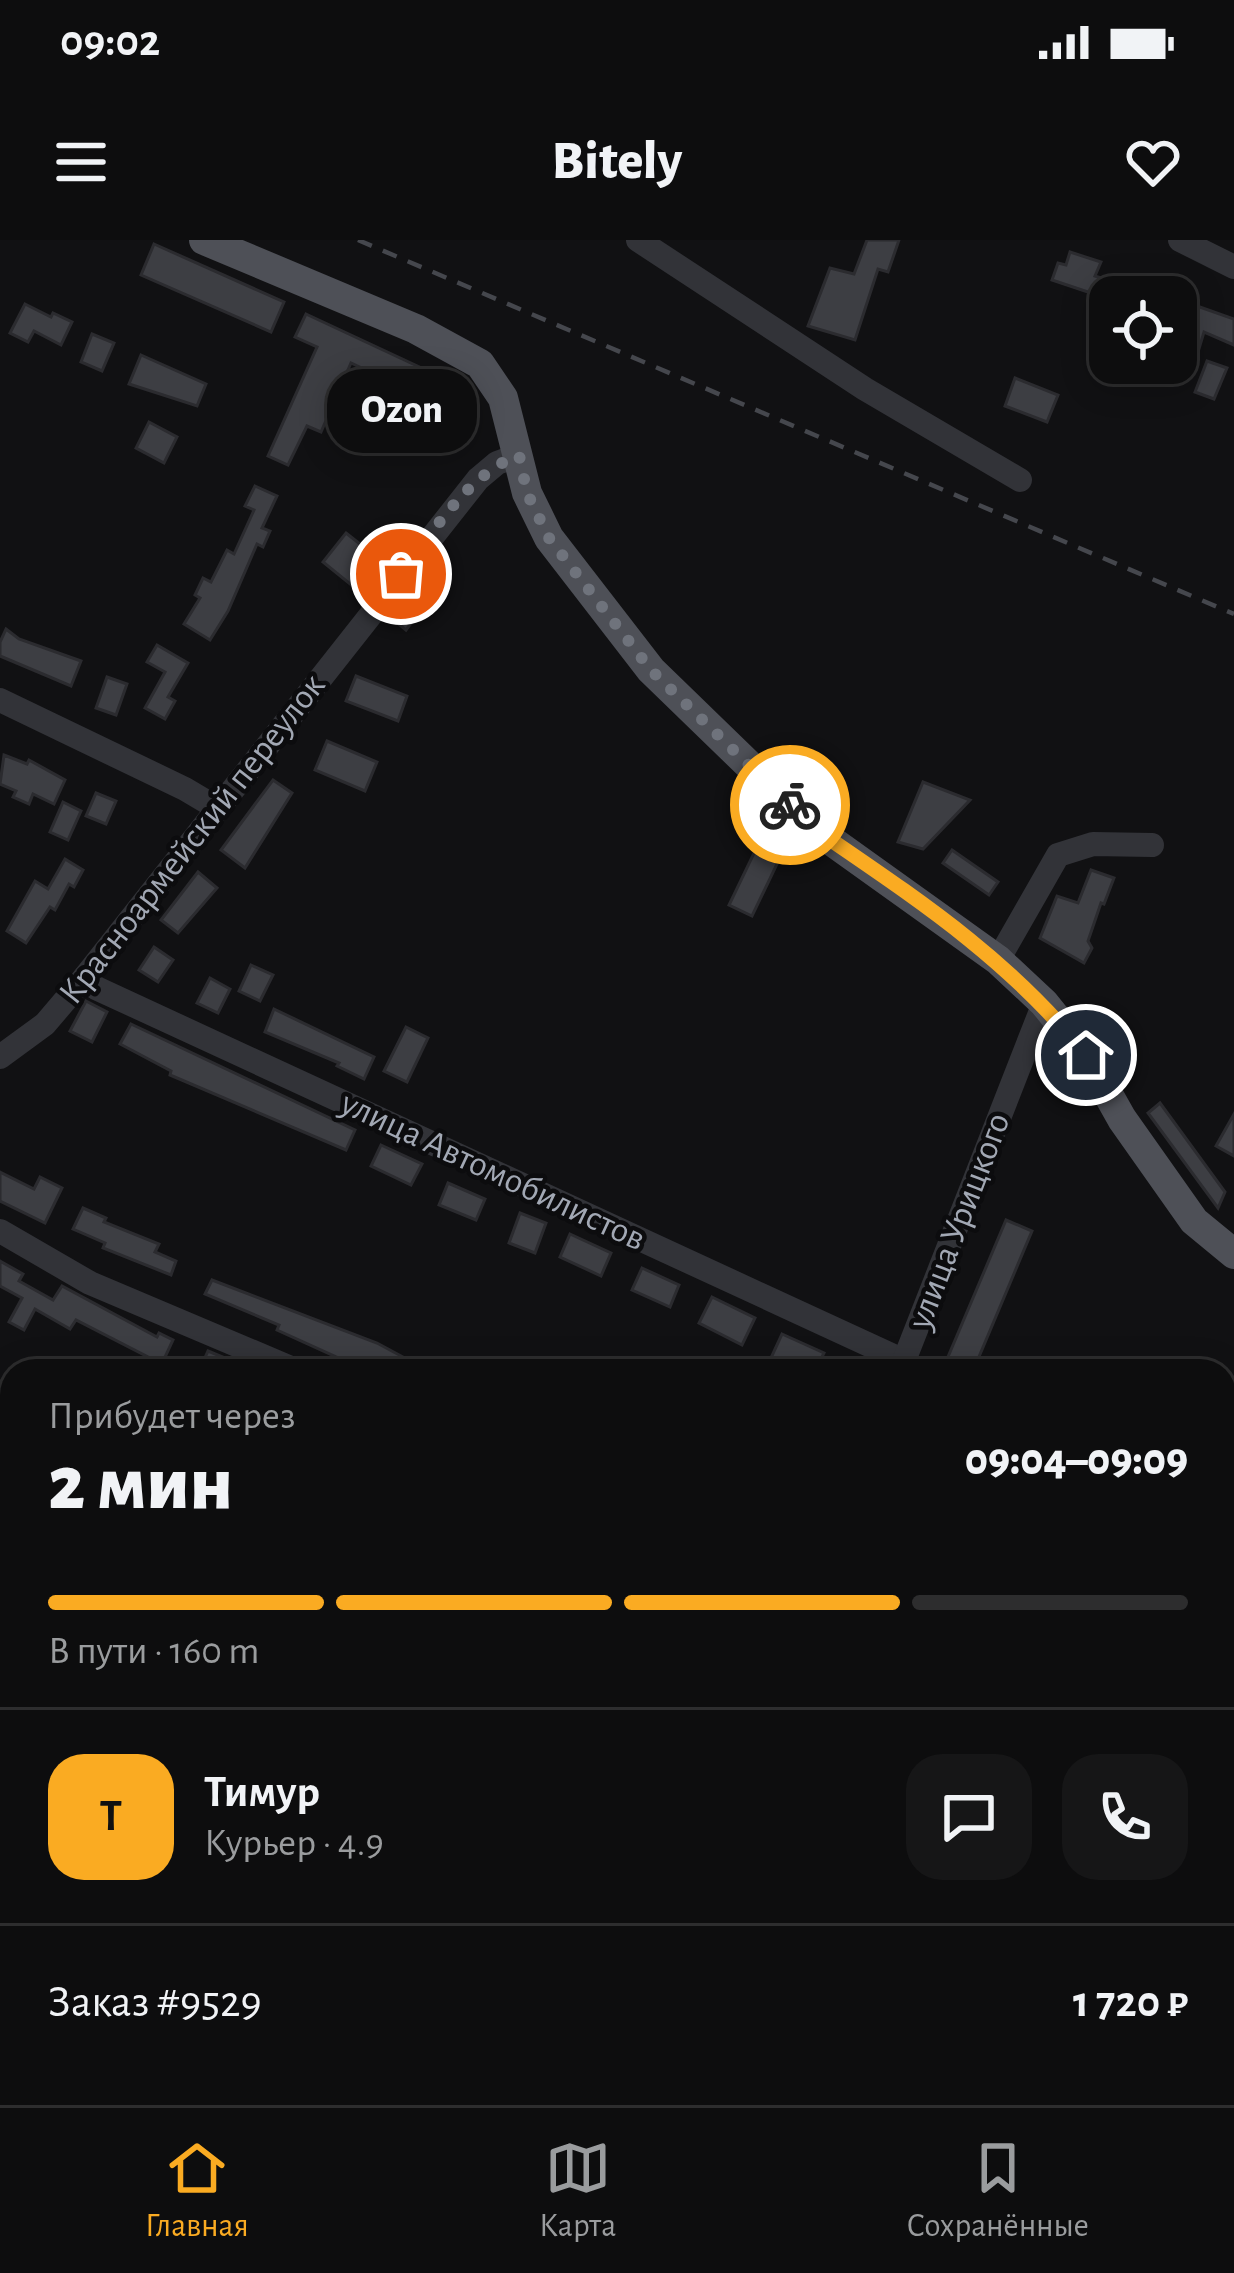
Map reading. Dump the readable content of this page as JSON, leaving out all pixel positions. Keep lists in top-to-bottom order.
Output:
{
  "streets": {
    "street": ["Красноармейский переулок", "улица Автомобилистов", "улица Урицкого"]
  },
  "crossings": [
    ["Красноармейский переулок", "улица Автомобилистов"]
  ],
  "places": ["Ozon"],
  "page": {
    "status": "09:02",
    "header": "Bitely",
    "bubble": "Ozon",
    "heading": ["2 мин", "Прибудет через", "09:04–09:09"],
    "panel": [
      "Тимур",
      "Курьер · 4.9",
      "Заказ #9529",
      "1 720 ₽"
    ],
    "bar": "В пути · 160 m",
    "round": "Т",
    "tabs": ["Главная", "Карта", "Сохранённые"]
  }
}
